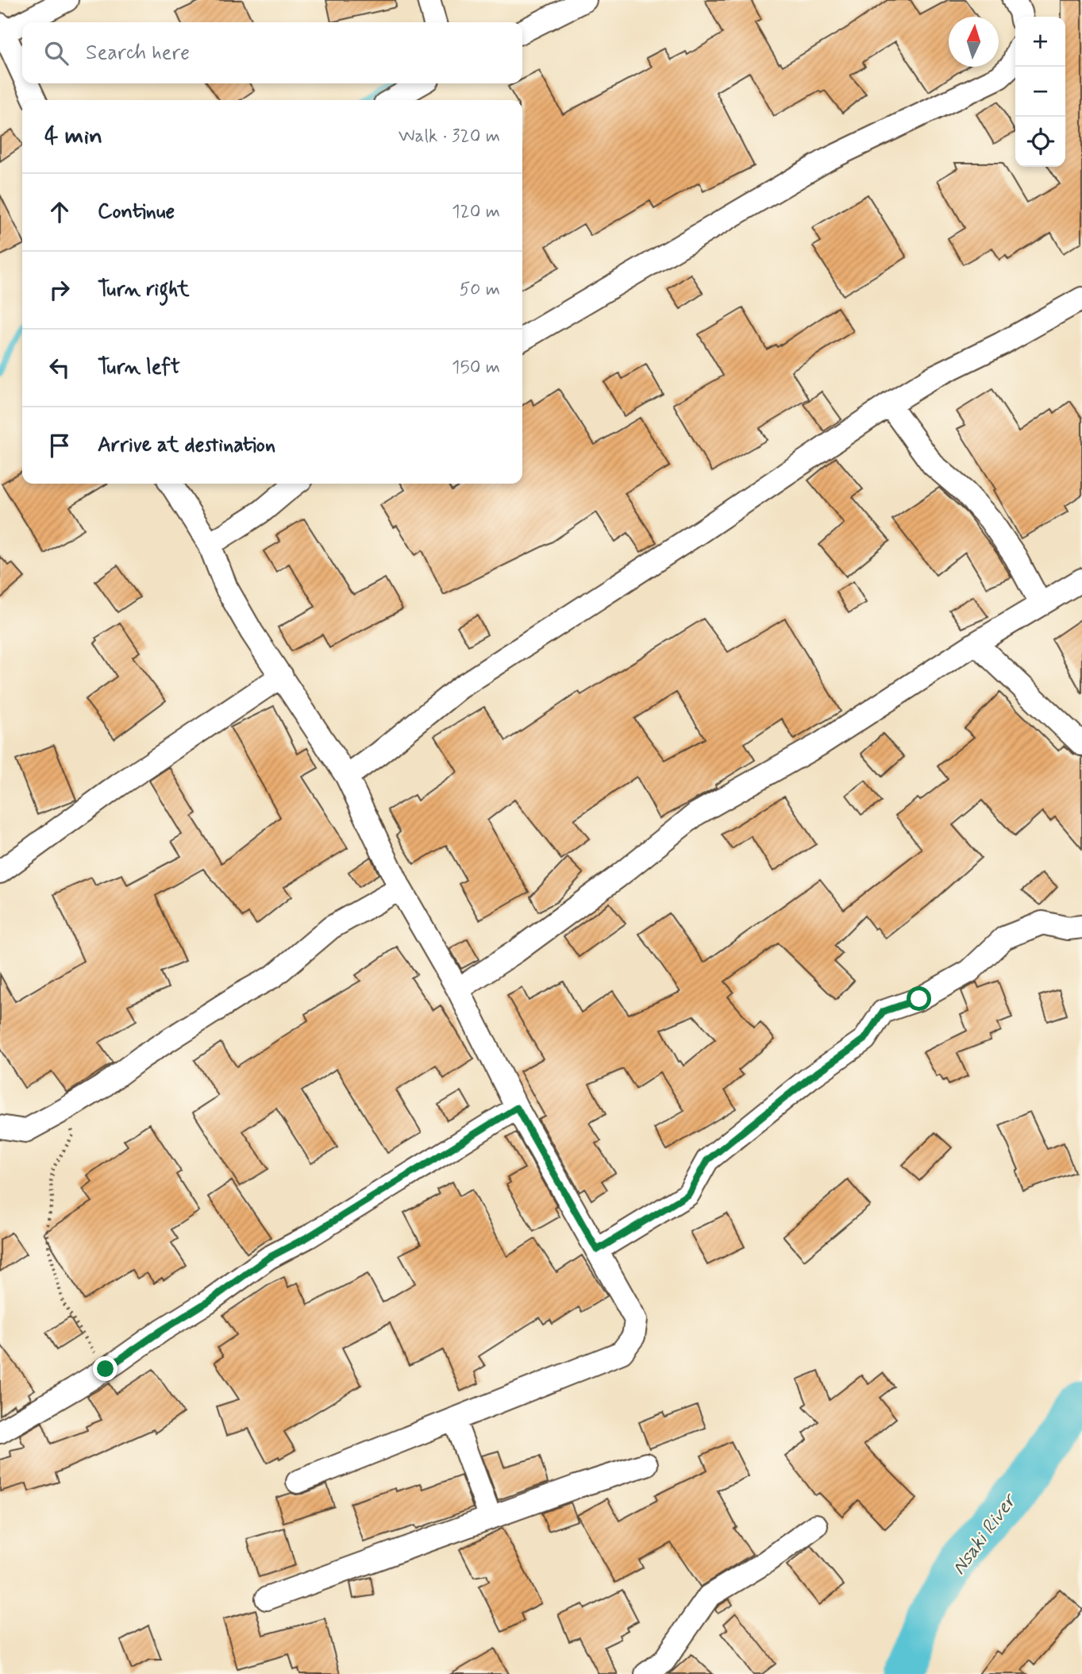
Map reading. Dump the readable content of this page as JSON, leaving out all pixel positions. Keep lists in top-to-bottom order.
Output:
{
  "water": ["Nsaki River"],
  "north": "top",
  "page": {
    "map_buttons": ["+", "−"],
    "search": "Search here",
    "heading": ["4 min", "Walk · 320 m"],
    "list": [
      ["Continue", "120 m"],
      ["Turn right", "50 m"],
      ["Turn left", "150 m"],
      "Arrive at destination"
    ]
  }
}
